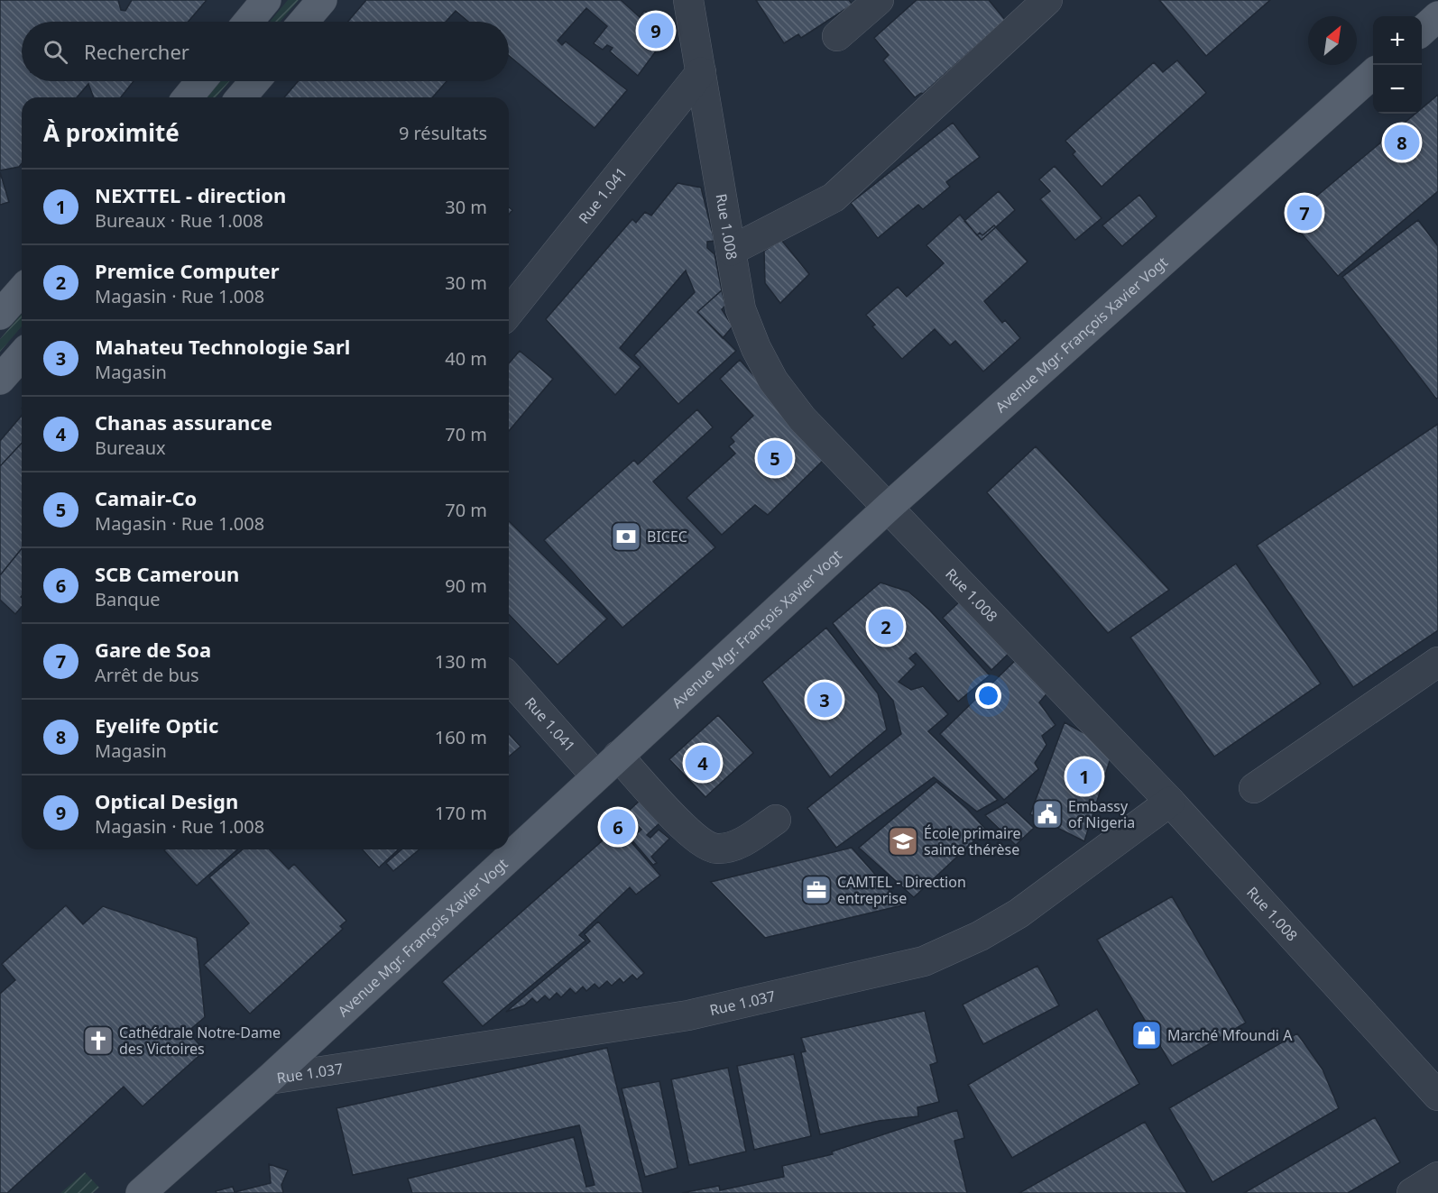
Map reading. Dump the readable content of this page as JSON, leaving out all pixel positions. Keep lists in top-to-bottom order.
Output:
{
  "streets": {
    "main road": ["Avenue Mgr. François Xavier Vogt"],
    "street": ["Rue 1.041", "Rue 1.008", "Rue 1.037"]
  },
  "crossings": [
    ["Rue 1.041", "Rue 1.008"],
    ["Rue 1.041", "Avenue Mgr. François Xavier Vogt"],
    ["Rue 1.008", "Avenue Mgr. François Xavier Vogt"],
    ["Rue 1.008", "Rue 1.037"],
    ["Avenue Mgr. François Xavier Vogt", "Rue 1.037"]
  ],
  "places": {
    "bank": ["BICEC"],
    "public building": ["Embassy of Nigeria"],
    "school or university": ["École primaire sainte thérèse"],
    "office": ["CAMTEL - Direction entreprise"],
    "shop": ["Marché Mfoundi A"],
    "church": ["Cathédrale Notre-Dame des Victoires"]
  },
  "north": "top right",
  "page": {
    "pins": [
      "9",
      "8",
      "7",
      "5",
      "2",
      "3",
      "4",
      "1",
      "6"
    ],
    "map_buttons": ["+", "−"],
    "search": "Rechercher",
    "heading": ["À proximité", "9 résultats"],
    "list": [
      {
        "mark": "1",
        "name": "NEXTTEL - direction",
        "note": "Bureaux · Rue 1.008",
        "value": "30 m"
      },
      {
        "mark": "2",
        "name": "Premice Computer",
        "note": "Magasin · Rue 1.008",
        "value": "30 m"
      },
      {
        "mark": "3",
        "name": "Mahateu Technologie Sarl",
        "note": "Magasin",
        "value": "40 m"
      },
      {
        "mark": "4",
        "name": "Chanas assurance",
        "note": "Bureaux",
        "value": "70 m"
      },
      {
        "mark": "5",
        "name": "Camair-Co",
        "note": "Magasin · Rue 1.008",
        "value": "70 m"
      },
      {
        "mark": "6",
        "name": "SCB Cameroun",
        "note": "Banque",
        "value": "90 m"
      },
      {
        "mark": "7",
        "name": "Gare de Soa",
        "note": "Arrêt de bus",
        "value": "130 m"
      },
      {
        "mark": "8",
        "name": "Eyelife Optic",
        "note": "Magasin",
        "value": "160 m"
      },
      {
        "mark": "9",
        "name": "Optical Design",
        "note": "Magasin · Rue 1.008",
        "value": "170 m"
      }
    ]
  }
}
